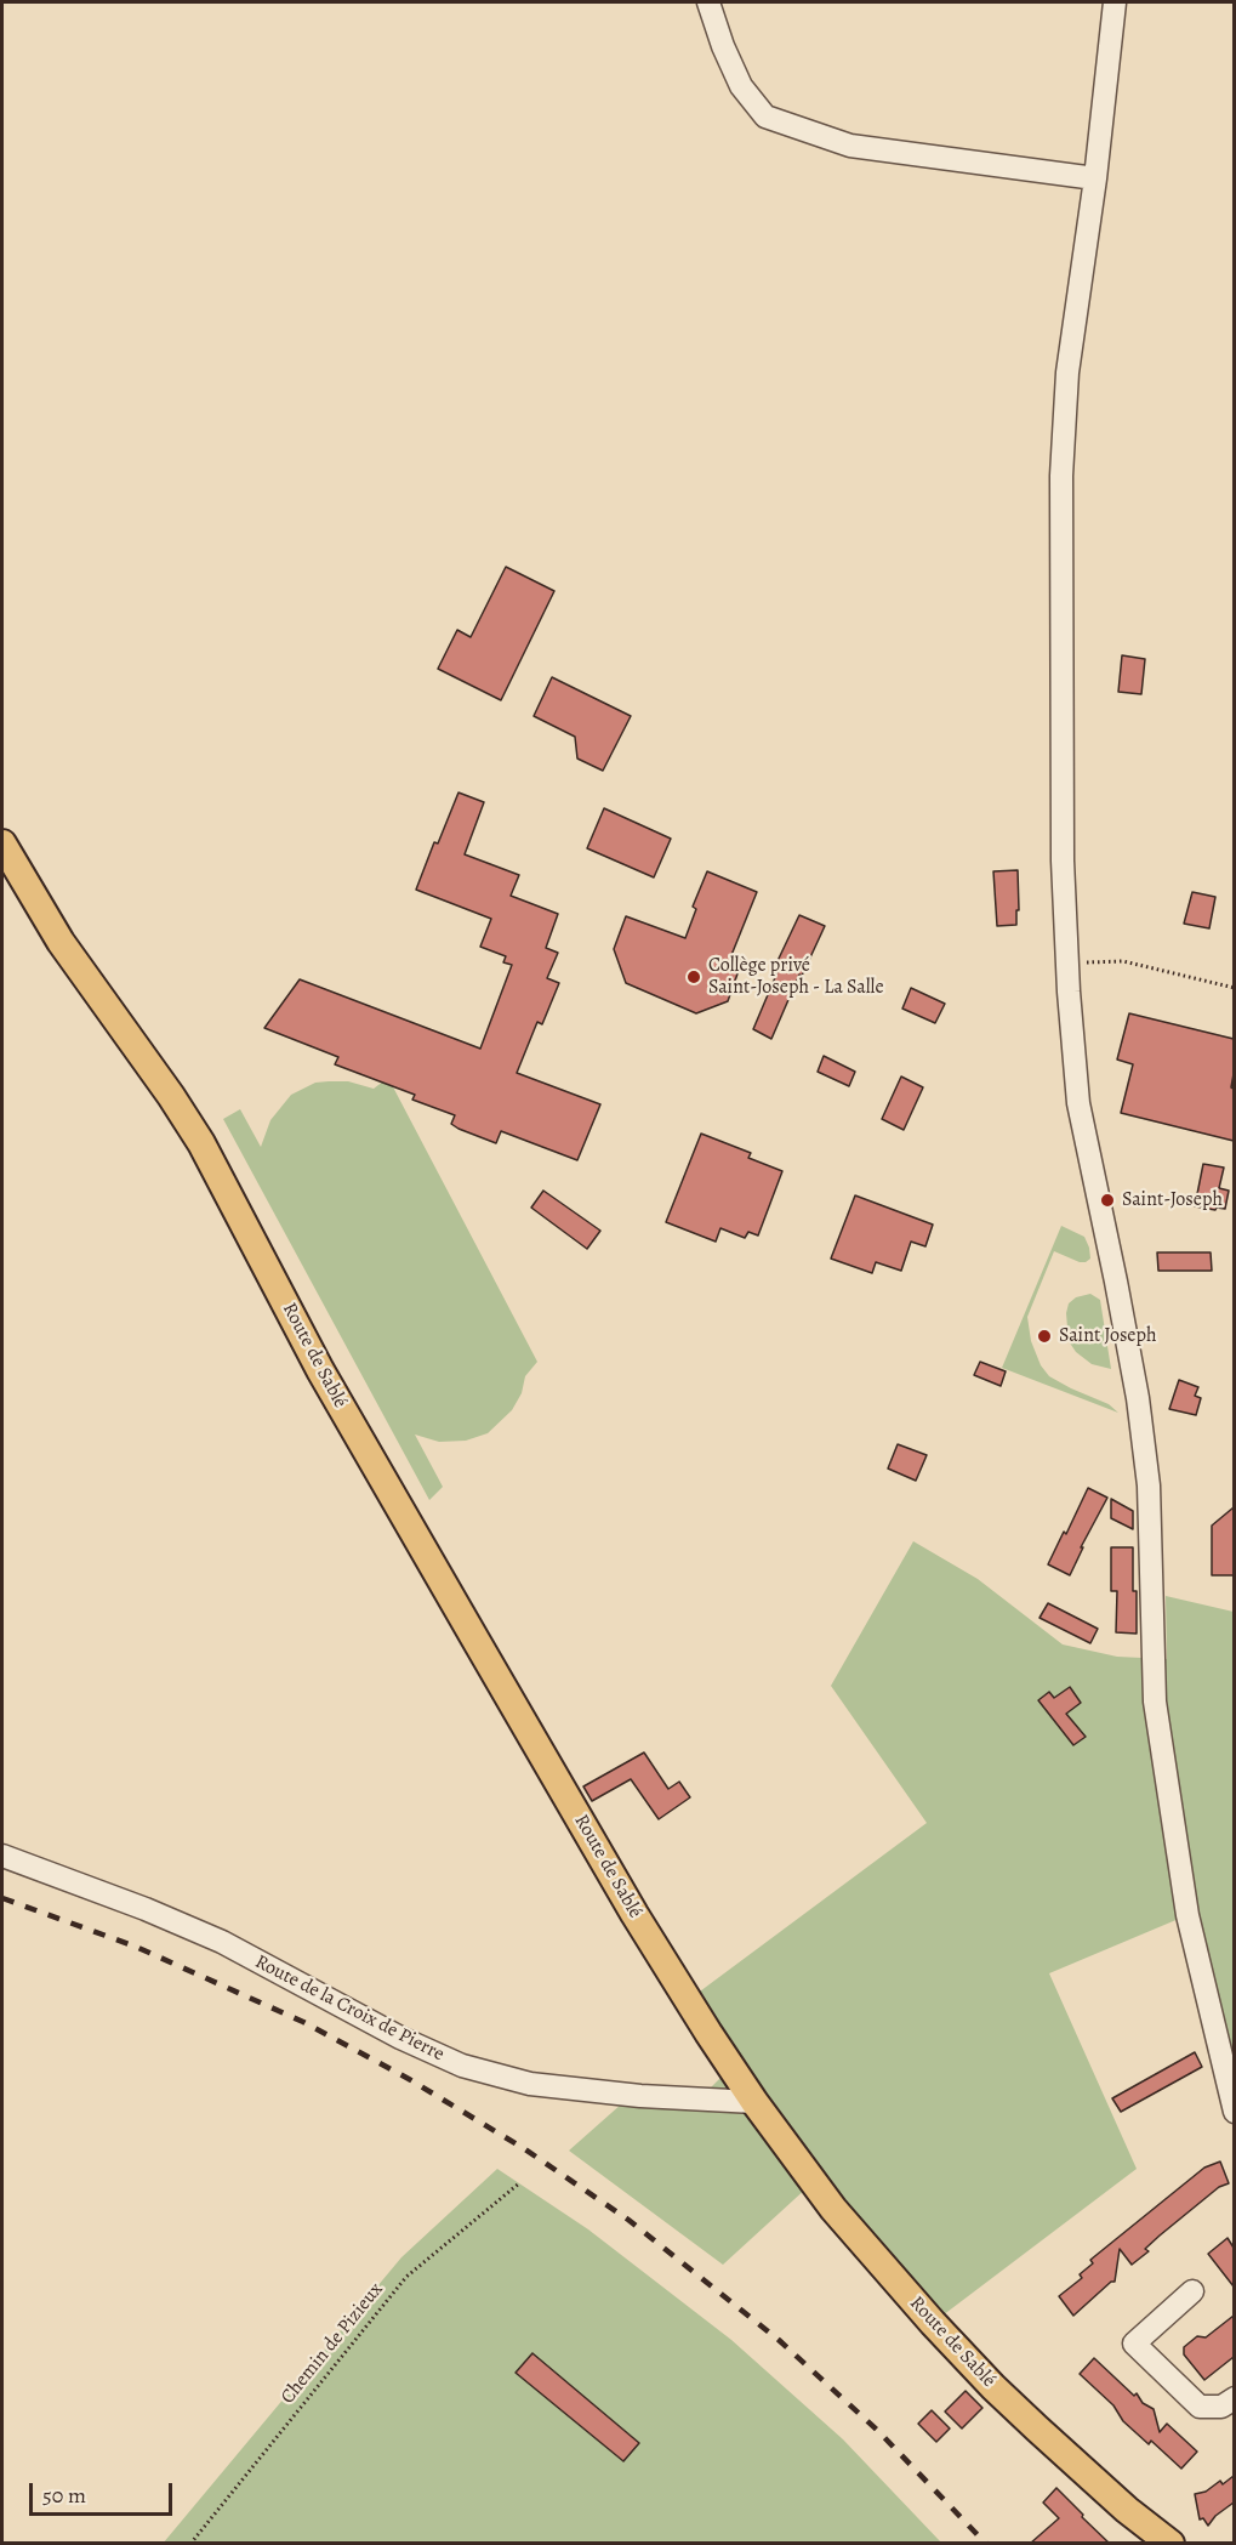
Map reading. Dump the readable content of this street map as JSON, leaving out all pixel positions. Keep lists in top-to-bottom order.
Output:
{
  "streets": {
    "main road": ["Route de Sablé"],
    "street": ["Route de la Croix de Pierre"],
    "path": ["Chemin de Pizieux"]
  },
  "crossings": [
    ["Route de Sablé", "Route de la Croix de Pierre"]
  ],
  "places": ["Collège privé Saint-Joseph - La Salle", "Saint-Joseph", "Saint Joseph"],
  "scale_bar": "50 m"
}
